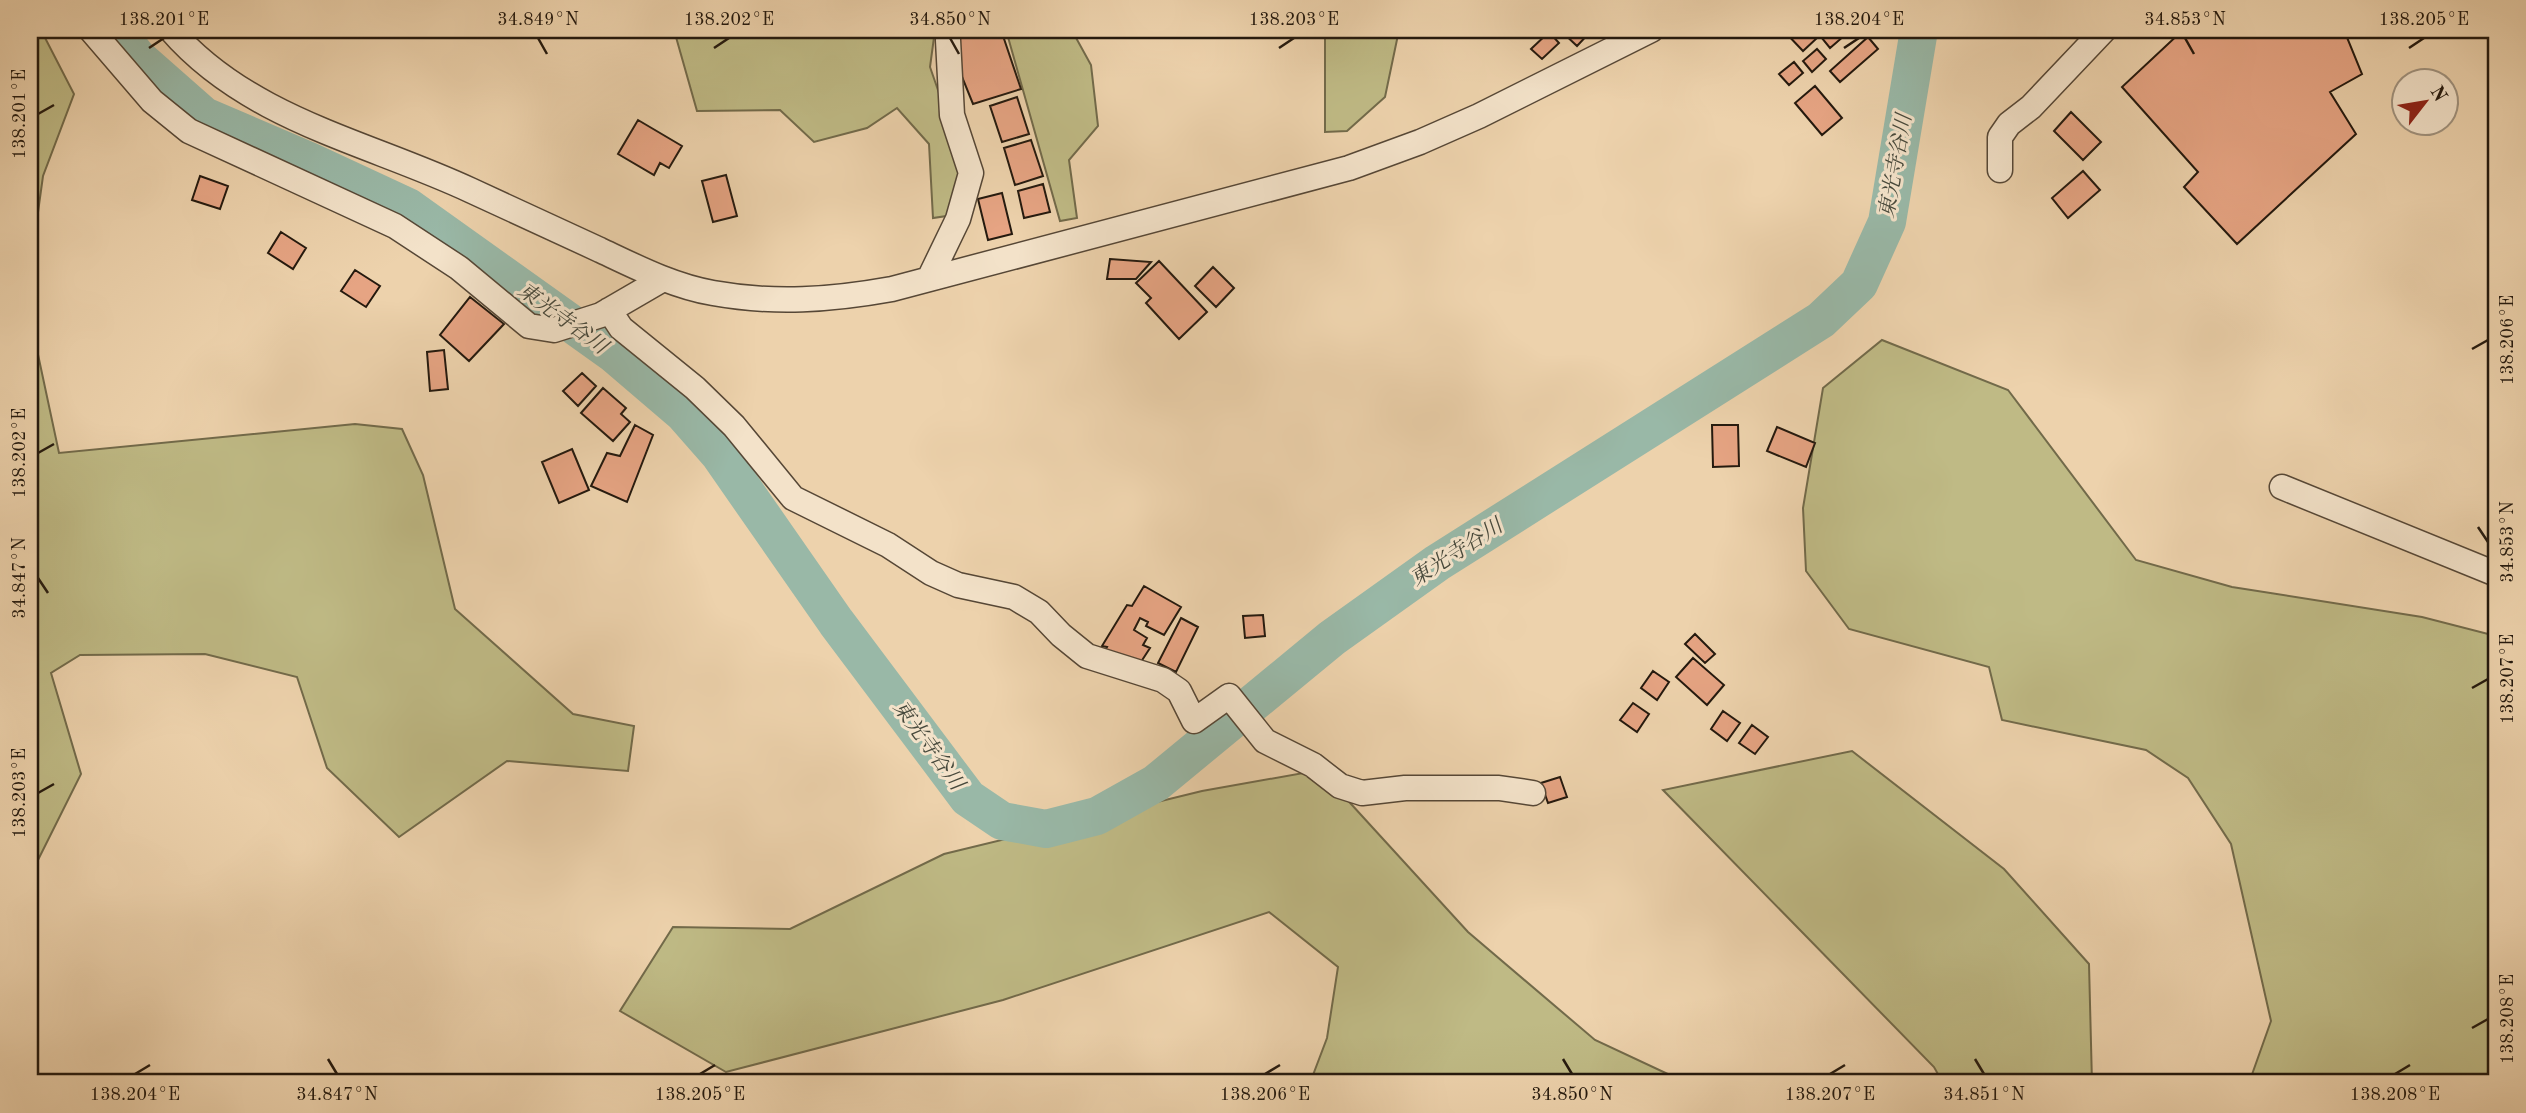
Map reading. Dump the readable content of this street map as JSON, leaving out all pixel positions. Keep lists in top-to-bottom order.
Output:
{
  "water": ["東光寺谷川"],
  "north": "top right",
  "coordinates": [
    "138.201°E",
    "34.849°N",
    "138.202°E",
    "34.850°N",
    "138.203°E",
    "138.204°E",
    "34.853°N",
    "138.205°E",
    "138.206°E",
    "34.847°N",
    "138.207°E",
    "138.208°E",
    "34.851°N"
  ]
}
